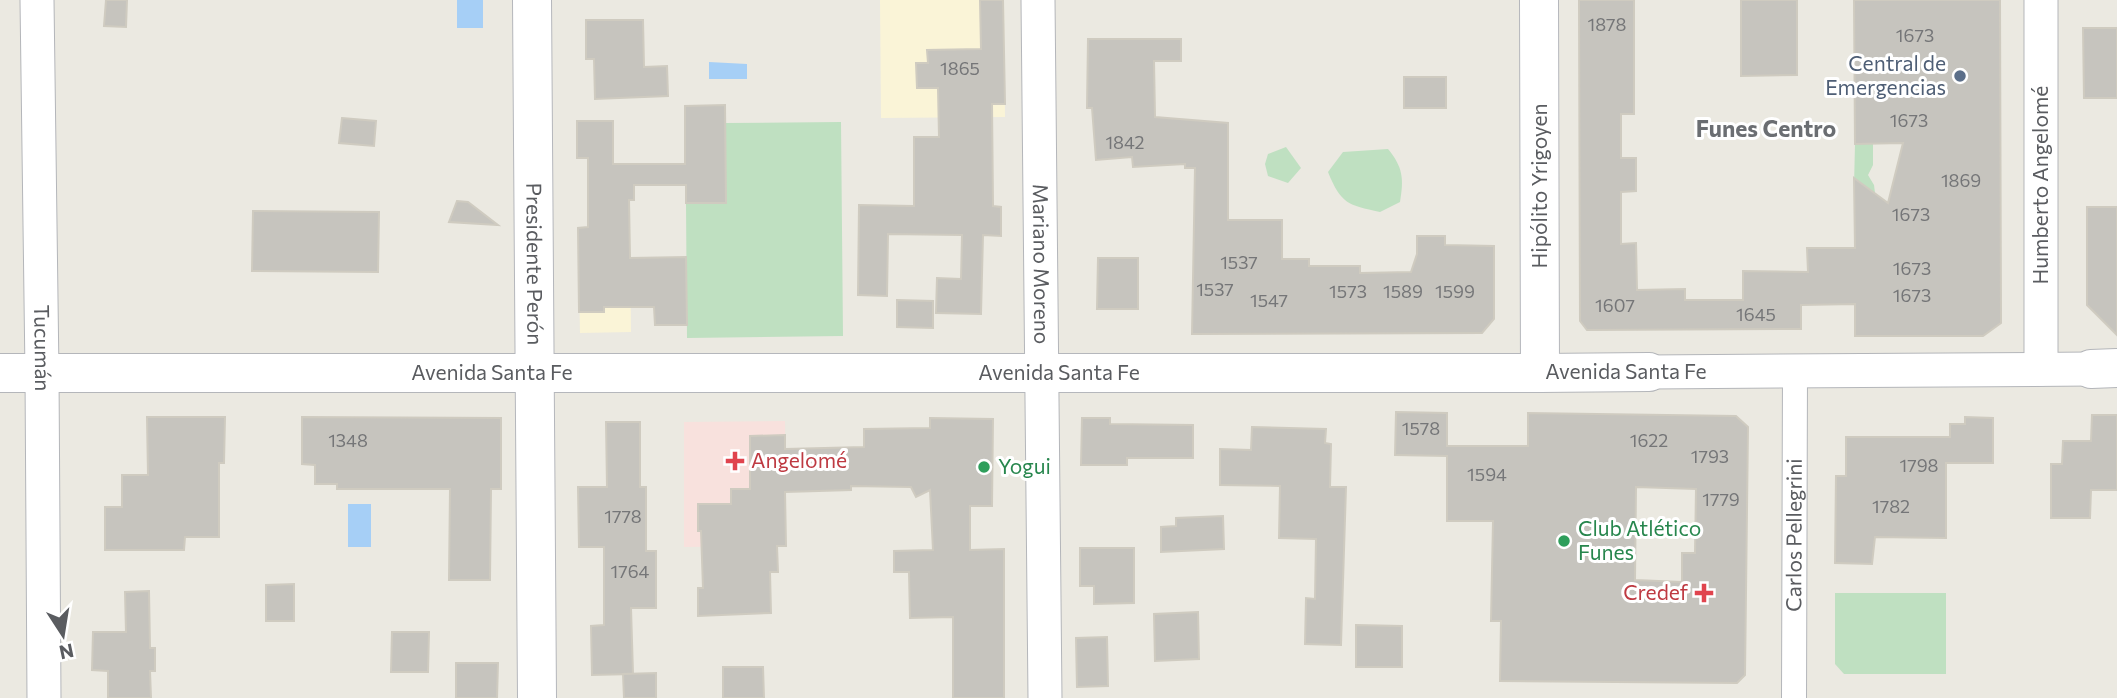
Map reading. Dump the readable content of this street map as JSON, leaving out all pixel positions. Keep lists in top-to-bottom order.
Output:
{
  "streets": {
    "main road": ["Hipólito Yrigoyen", "Presidente Perón", "Avenida Santa Fe"],
    "street": [
      "Humberto Angelomé",
      "Mariano Moreno",
      "Tucumán",
      "Carlos Pellegrini"
    ]
  },
  "crossings": [
    ["Humberto Angelomé", "Avenida Santa Fe"],
    ["Hipólito Yrigoyen", "Avenida Santa Fe"],
    ["Presidente Perón", "Avenida Santa Fe"],
    ["Mariano Moreno", "Avenida Santa Fe"],
    ["Tucumán", "Avenida Santa Fe"],
    ["Avenida Santa Fe", "Carlos Pellegrini"]
  ],
  "districts": ["Funes Centro"],
  "places": {
    "other": ["Central de Emergencias", "Yogui", "Club Atlético Funes"],
    "health": ["Angelomé", "Credef"]
  },
  "house_numbers": [
    "1878",
    "1673",
    "1865",
    "1673",
    "1842",
    "1869",
    "1673",
    "1537",
    "1673",
    "1537",
    "1573",
    "1589",
    "1599",
    "1673",
    "1547",
    "1607",
    "1645",
    "1578",
    "1348",
    "1622",
    "1793",
    "1798",
    "1594",
    "1779",
    "1782",
    "1778",
    "1764"
  ],
  "north": "bottom"
}
